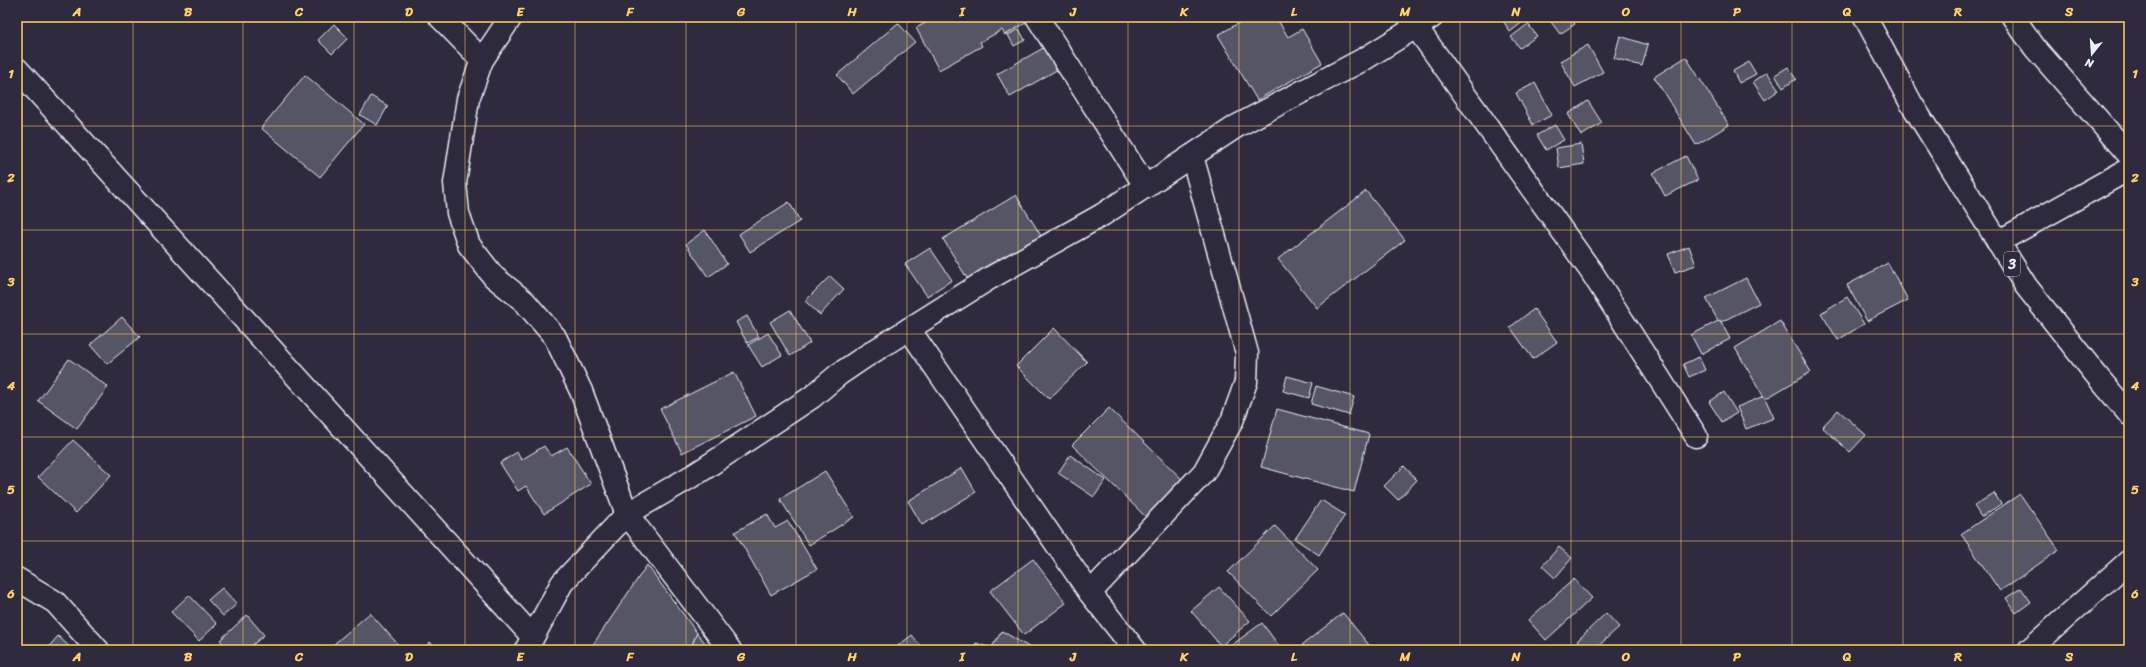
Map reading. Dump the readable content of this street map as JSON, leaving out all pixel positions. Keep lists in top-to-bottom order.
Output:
{
  "streets": {
    "main road": ["3"]
  },
  "north": "bottom",
  "grid": {
    "columns": [
      "A",
      "B",
      "C",
      "D",
      "E",
      "F",
      "G",
      "H",
      "I",
      "J",
      "K",
      "L",
      "M",
      "N",
      "O",
      "P",
      "Q",
      "R",
      "S"
    ],
    "rows": [
      "1",
      "2",
      "3",
      "4",
      "5",
      "6"
    ]
  }
}
